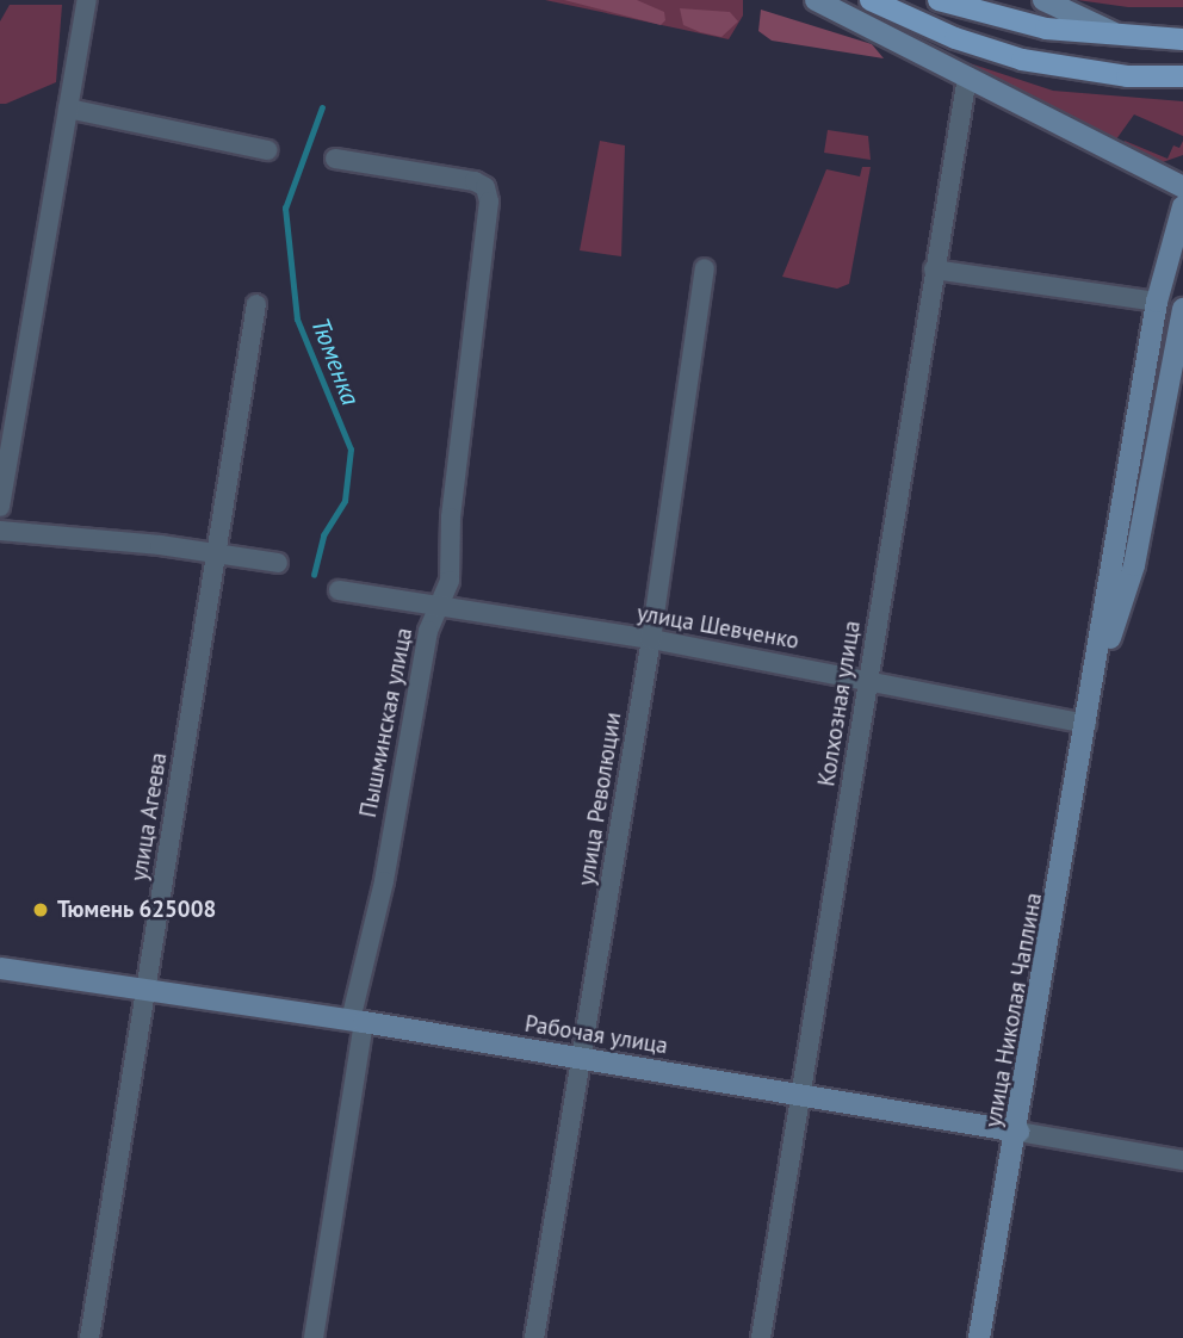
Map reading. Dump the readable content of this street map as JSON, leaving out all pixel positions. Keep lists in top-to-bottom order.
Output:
{
  "streets": {
    "street": [
      "улица Шевченко",
      "Колхозная улица",
      "Пышминская улица",
      "улица Революции",
      "улица Агеева",
      "улица Николая Чаплина",
      "Рабочая улица"
    ]
  },
  "crossings": [
    ["улица Шевченко", "Колхозная улица"],
    ["улица Шевченко", "Пышминская улица"],
    ["улица Шевченко", "улица Революции"],
    ["улица Шевченко", "улица Николая Чаплина"],
    ["Колхозная улица", "Рабочая улица"],
    ["Пышминская улица", "Рабочая улица"],
    ["улица Революции", "Рабочая улица"],
    ["улица Агеева", "Рабочая улица"],
    ["улица Николая Чаплина", "Рабочая улица"]
  ],
  "water": ["Тюменка"],
  "places": ["Тюмень 625008"]
}
